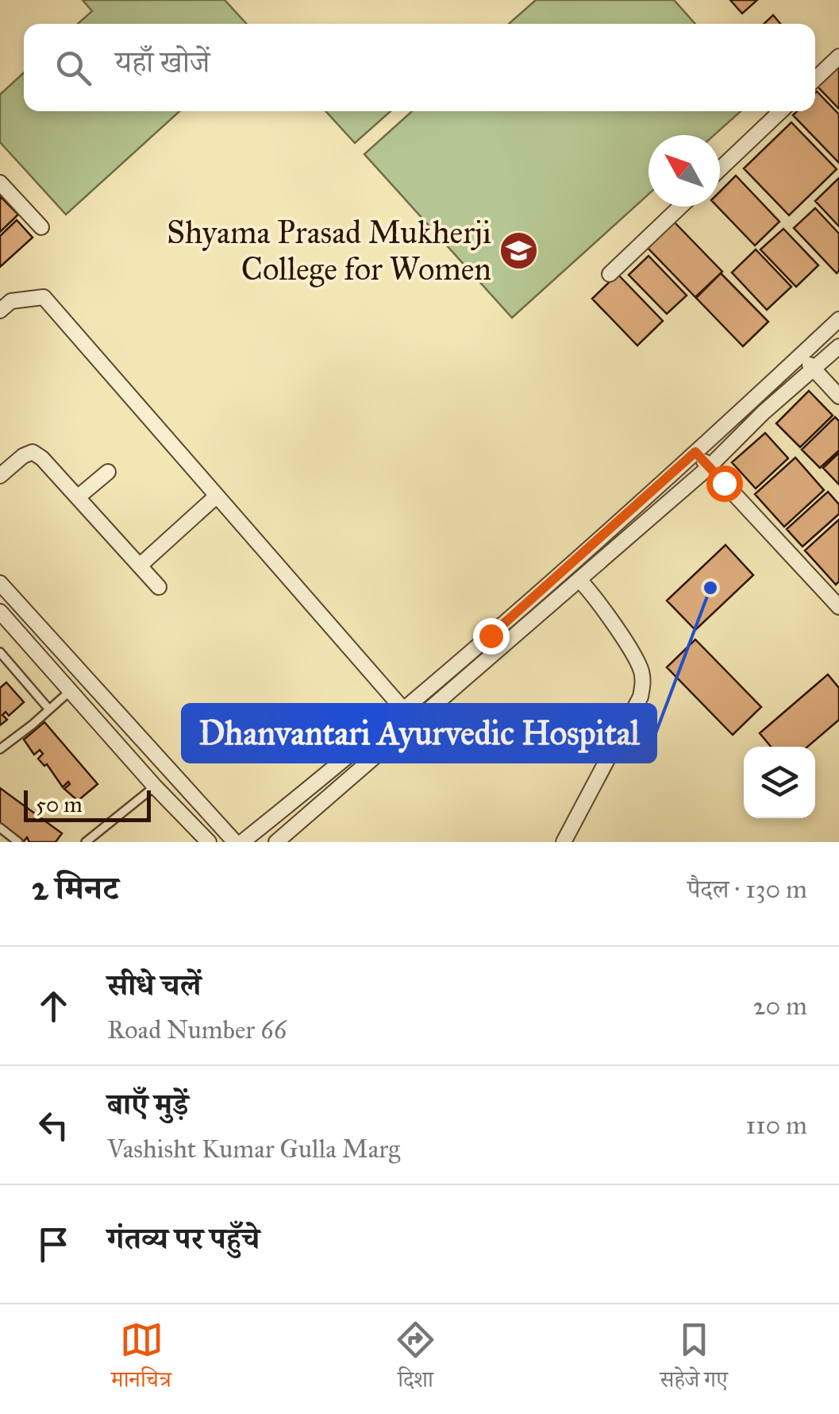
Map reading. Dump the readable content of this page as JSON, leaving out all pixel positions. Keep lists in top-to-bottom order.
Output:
{
  "places": {
    "school or university": ["Shyama Prasad Mukherji College for Women"],
    "other": ["Dhanvantari Ayurvedic Hospital"]
  },
  "scale_bar": "50 m",
  "north": "top left",
  "page": {
    "search": "यहाँ खोजें",
    "scale": "50 m",
    "heading": ["2 मिनट", "पैदल · 130 m"],
    "list": [
      ["सीधे चलें", "Road Number 66", "20 m"],
      ["बाएँ मुड़ें", "Vashisht Kumar Gulla Marg", "110 m"],
      "गंतव्य पर पहुँचे"
    ],
    "nav": ["मानचित्र", "दिशा", "सहेजे गए"]
  }
}
